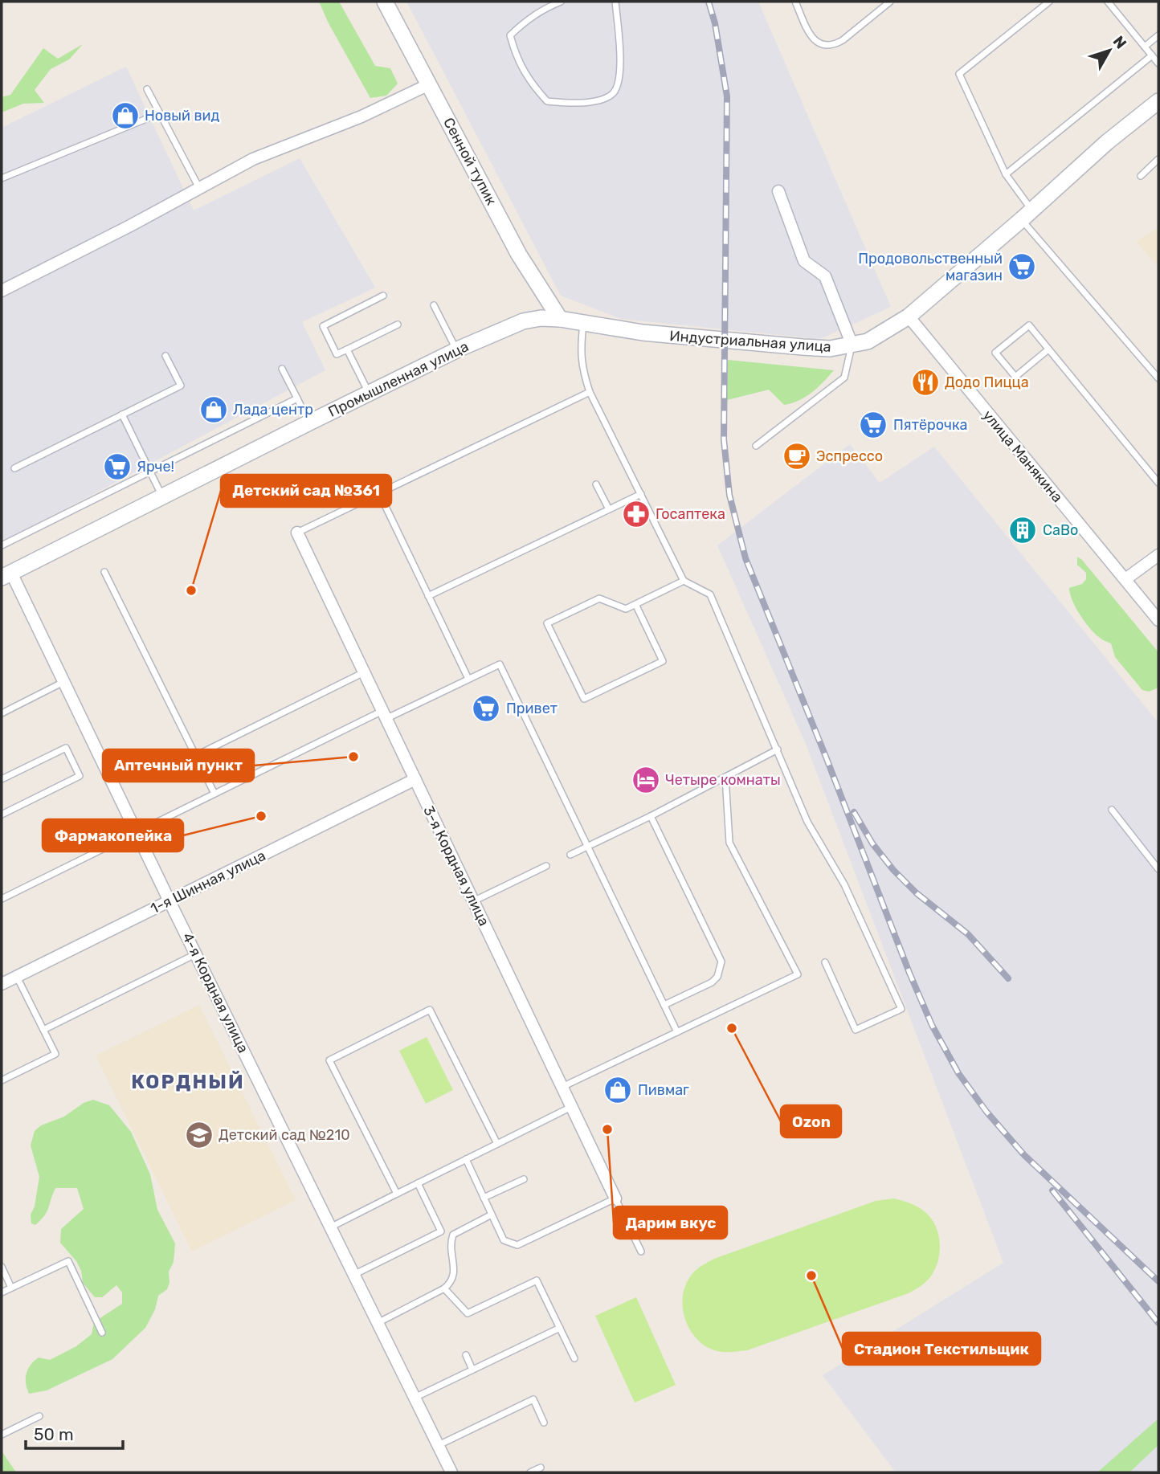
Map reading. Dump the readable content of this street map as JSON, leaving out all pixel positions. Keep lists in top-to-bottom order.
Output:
{
  "streets": {
    "main road": ["Сенной тупик", "Индустриальная улица", "Промышленная улица"],
    "street": [
      "улица Манякина",
      "3-я Кордная улица",
      "1-я Шинная улица",
      "4-я Кордная улица"
    ]
  },
  "crossings": [
    ["Сенной тупик", "Индустриальная улица"],
    ["Сенной тупик", "Промышленная улица"],
    ["Индустриальная улица", "Промышленная улица"],
    ["Индустриальная улица", "улица Манякина"],
    ["Промышленная улица", "4-я Кордная улица"],
    ["3-я Кордная улица", "1-я Шинная улица"],
    ["1-я Шинная улица", "4-я Кордная улица"]
  ],
  "districts": ["КОРДНЫЙ"],
  "places": {
    "shop": ["Новый вид", "Лада центр", "Пивмаг"],
    "supermarket": [
      "Продовольственный магазин",
      "Пятёрочка",
      "Ярче!",
      "Привет"
    ],
    "restaurant": ["Додо Пицца"],
    "cafe": ["Эспрессо"],
    "pharmacy": ["Госаптека"],
    "building": ["СаВо"],
    "other": [
      "Детский сад №361",
      "Аптечный пункт",
      "Фармакопейка",
      "Ozon",
      "Дарим вкус",
      "Стадион Текстильщик"
    ],
    "hotel": ["Четыре комнаты"],
    "school or university": ["Детский сад №210"]
  },
  "scale_bar": "50 m",
  "north": "top right"
}
